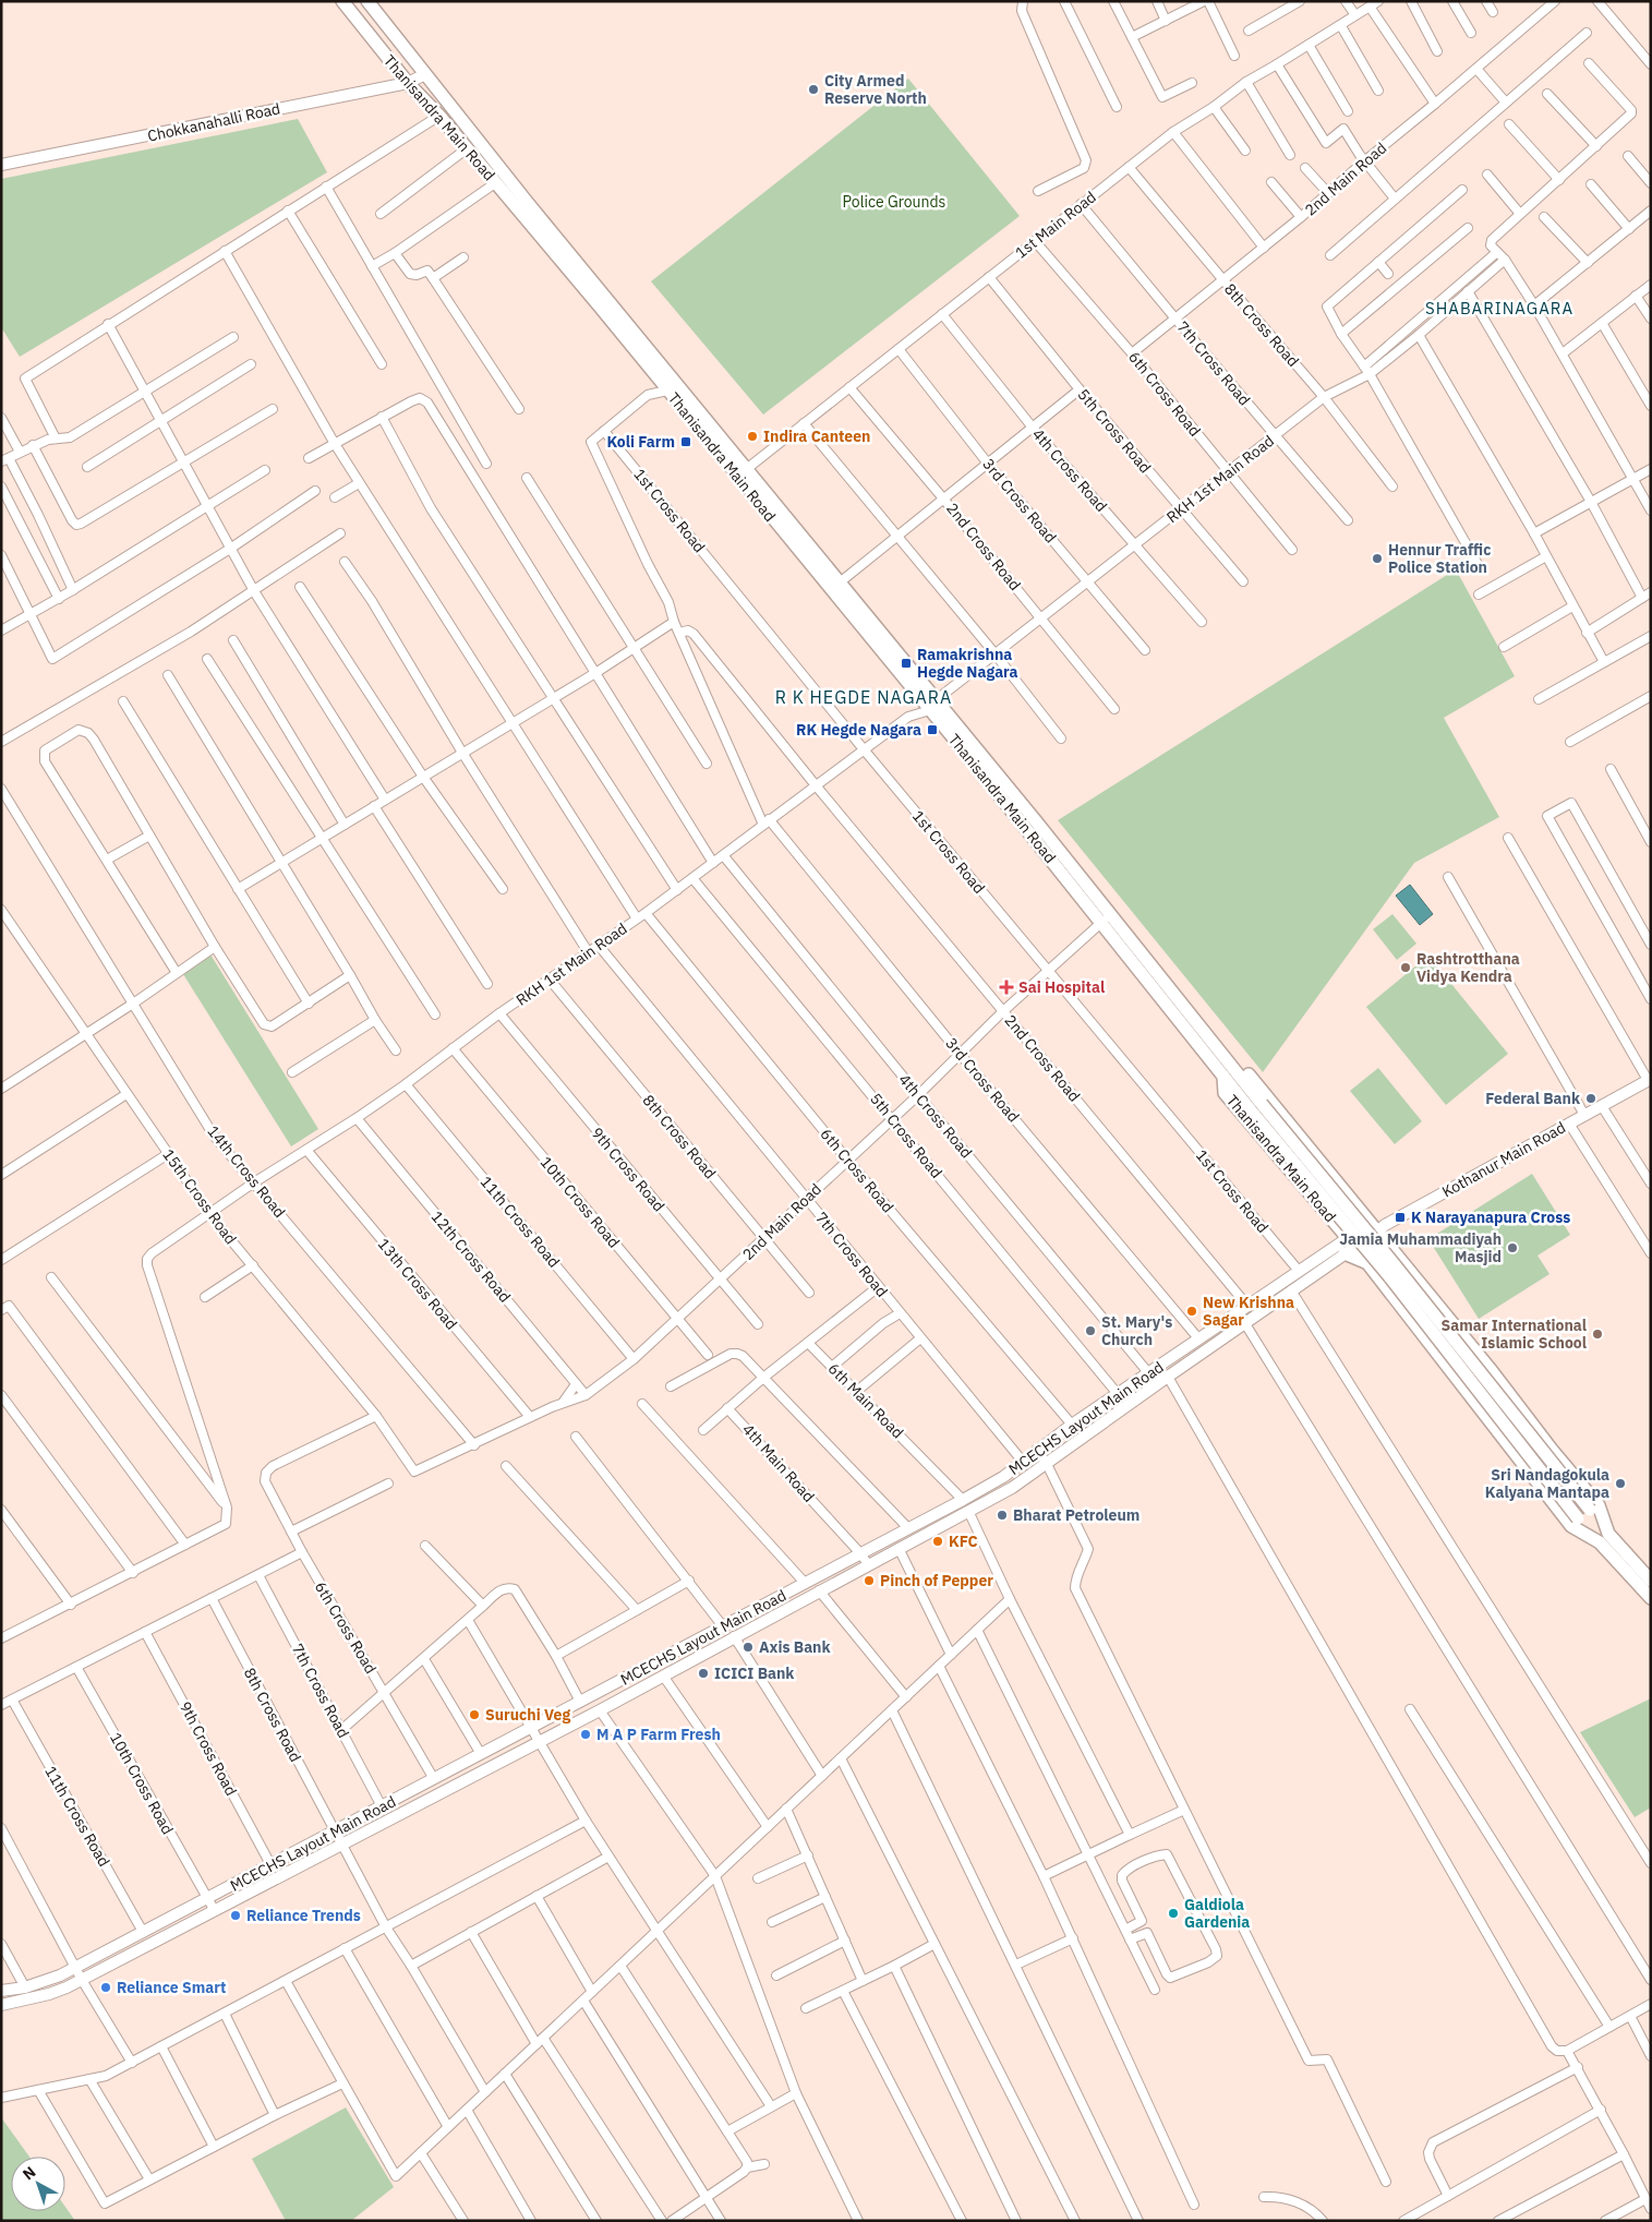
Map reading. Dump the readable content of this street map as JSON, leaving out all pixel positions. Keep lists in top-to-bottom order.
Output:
{
  "streets": {
    "main road": [
      "Thanisandra Main Road",
      "Chokkanahalli Road",
      "Kothanur Main Road",
      "MCECHS Layout Main Road"
    ],
    "street": [
      "2nd Main Road",
      "1st Main Road",
      "8th Cross Road",
      "7th Cross Road",
      "6th Cross Road",
      "5th Cross Road",
      "4th Cross Road",
      "RKH 1st Main Road",
      "3rd Cross Road",
      "1st Cross Road",
      "2nd Cross Road",
      "9th Cross Road",
      "14th Cross Road",
      "15th Cross Road",
      "10th Cross Road",
      "11th Cross Road",
      "12th Cross Road",
      "13th Cross Road",
      "6th Main Road",
      "4th Main Road"
    ]
  },
  "crossings": [
    ["Thanisandra Main Road", "Chokkanahalli Road"],
    ["Thanisandra Main Road", "2nd Main Road"],
    ["Thanisandra Main Road", "1st Main Road"],
    ["Thanisandra Main Road", "RKH 1st Main Road"],
    ["Thanisandra Main Road", "Kothanur Main Road"],
    ["Thanisandra Main Road", "MCECHS Layout Main Road"],
    ["2nd Main Road", "8th Cross Road"],
    ["2nd Main Road", "7th Cross Road"],
    ["2nd Main Road", "6th Cross Road"],
    ["2nd Main Road", "5th Cross Road"],
    ["2nd Main Road", "4th Cross Road"],
    ["2nd Main Road", "3rd Cross Road"],
    ["2nd Main Road", "1st Cross Road"],
    ["2nd Main Road", "2nd Cross Road"],
    ["2nd Main Road", "9th Cross Road"],
    ["2nd Main Road", "14th Cross Road"],
    ["2nd Main Road", "15th Cross Road"],
    ["2nd Main Road", "10th Cross Road"],
    ["2nd Main Road", "11th Cross Road"],
    ["2nd Main Road", "12th Cross Road"],
    ["2nd Main Road", "13th Cross Road"],
    ["1st Main Road", "8th Cross Road"],
    ["1st Main Road", "7th Cross Road"],
    ["1st Main Road", "6th Cross Road"],
    ["1st Main Road", "5th Cross Road"],
    ["1st Main Road", "4th Cross Road"],
    ["1st Main Road", "3rd Cross Road"],
    ["1st Main Road", "2nd Cross Road"],
    ["8th Cross Road", "RKH 1st Main Road"],
    ["8th Cross Road", "MCECHS Layout Main Road"],
    ["7th Cross Road", "RKH 1st Main Road"],
    ["7th Cross Road", "MCECHS Layout Main Road"],
    ["6th Cross Road", "RKH 1st Main Road"],
    ["6th Cross Road", "15th Cross Road"],
    ["6th Cross Road", "MCECHS Layout Main Road"],
    ["5th Cross Road", "RKH 1st Main Road"],
    ["5th Cross Road", "MCECHS Layout Main Road"],
    ["4th Cross Road", "RKH 1st Main Road"],
    ["4th Cross Road", "MCECHS Layout Main Road"],
    ["RKH 1st Main Road", "3rd Cross Road"],
    ["RKH 1st Main Road", "1st Cross Road"],
    ["RKH 1st Main Road", "2nd Cross Road"],
    ["RKH 1st Main Road", "9th Cross Road"],
    ["RKH 1st Main Road", "14th Cross Road"],
    ["RKH 1st Main Road", "15th Cross Road"],
    ["RKH 1st Main Road", "10th Cross Road"],
    ["RKH 1st Main Road", "11th Cross Road"],
    ["RKH 1st Main Road", "12th Cross Road"],
    ["RKH 1st Main Road", "13th Cross Road"],
    ["3rd Cross Road", "1st Cross Road"],
    ["3rd Cross Road", "2nd Cross Road"],
    ["3rd Cross Road", "MCECHS Layout Main Road"],
    ["1st Cross Road", "MCECHS Layout Main Road"],
    ["2nd Cross Road", "MCECHS Layout Main Road"],
    ["Kothanur Main Road", "MCECHS Layout Main Road"],
    ["9th Cross Road", "MCECHS Layout Main Road"],
    ["10th Cross Road", "MCECHS Layout Main Road"],
    ["11th Cross Road", "MCECHS Layout Main Road"],
    ["6th Main Road", "MCECHS Layout Main Road"],
    ["MCECHS Layout Main Road", "4th Main Road"]
  ],
  "districts": ["SHABARINAGARA", "R K HEGDE NAGARA"],
  "parks": ["Police Grounds"],
  "places": {
    "other": [
      "City Armed Reserve North",
      "Indira Canteen",
      "Hennur Traffic Police Station",
      "Rashtrotthana Vidya Kendra",
      "Federal Bank",
      "Jamia Muhammadiyah Masjid",
      "New Krishna Sagar",
      "St. Mary's Church",
      "Samar International Islamic School",
      "Sri Nandagokula Kalyana Mantapa",
      "Bharat Petroleum",
      "KFC",
      "Pinch of Pepper",
      "Axis Bank",
      "ICICI Bank",
      "Suruchi Veg",
      "M A P Farm Fresh",
      "Galdiola Gardenia",
      "Reliance Trends",
      "Reliance Smart"
    ],
    "transit": [
      "Koli Farm",
      "Ramakrishna Hegde Nagara",
      "RK Hegde Nagara",
      "K Narayanapura Cross"
    ],
    "health": ["Sai Hospital"]
  },
  "north": "top left"
}
